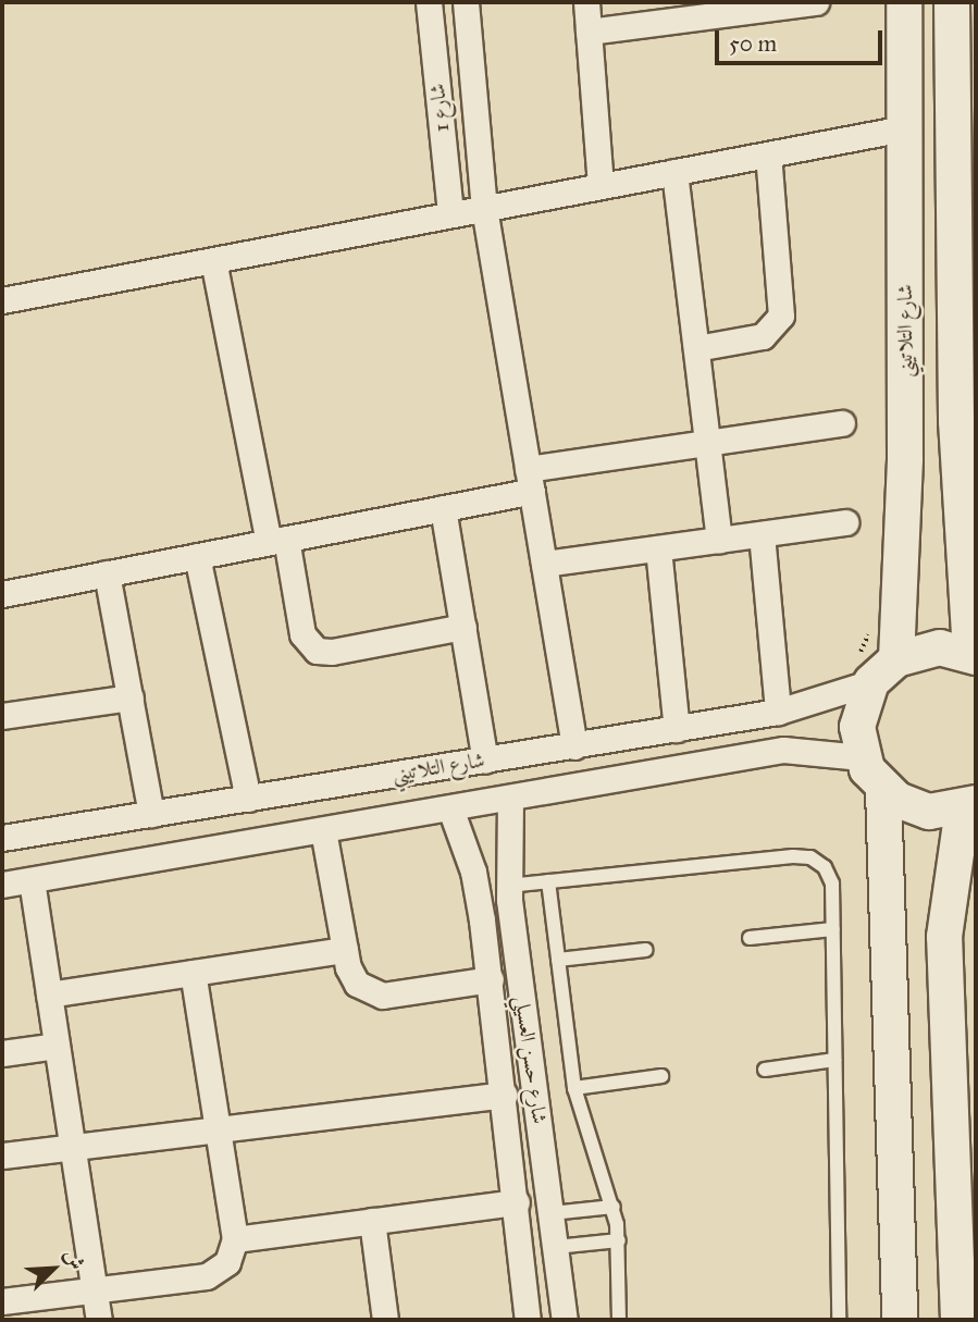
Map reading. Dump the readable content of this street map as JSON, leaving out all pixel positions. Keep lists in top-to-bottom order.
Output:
{
  "streets": {
    "main road": ["شارع التلاتيني"],
    "street": ["شارع 1", "شارع حسن العسيلي"]
  },
  "crossings": [
    ["شارع 1", "شارع التلاتيني"],
    ["شارع التلاتيني", "شارع حسن العسيلي"]
  ],
  "scale_bar": "50 m",
  "north": "top right"
}
